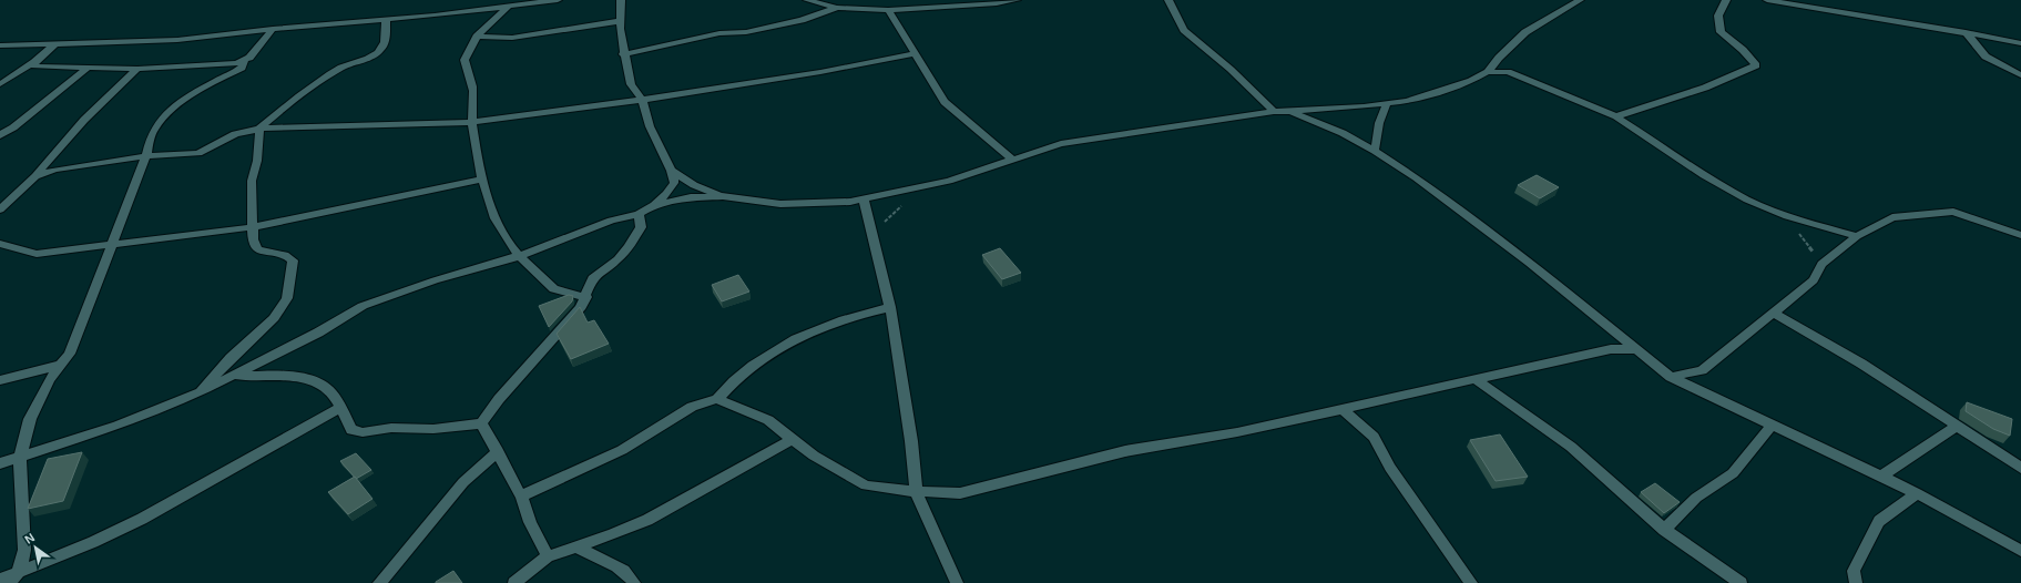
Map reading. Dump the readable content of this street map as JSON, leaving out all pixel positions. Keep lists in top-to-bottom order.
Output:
{
  "north": "top left"
}
